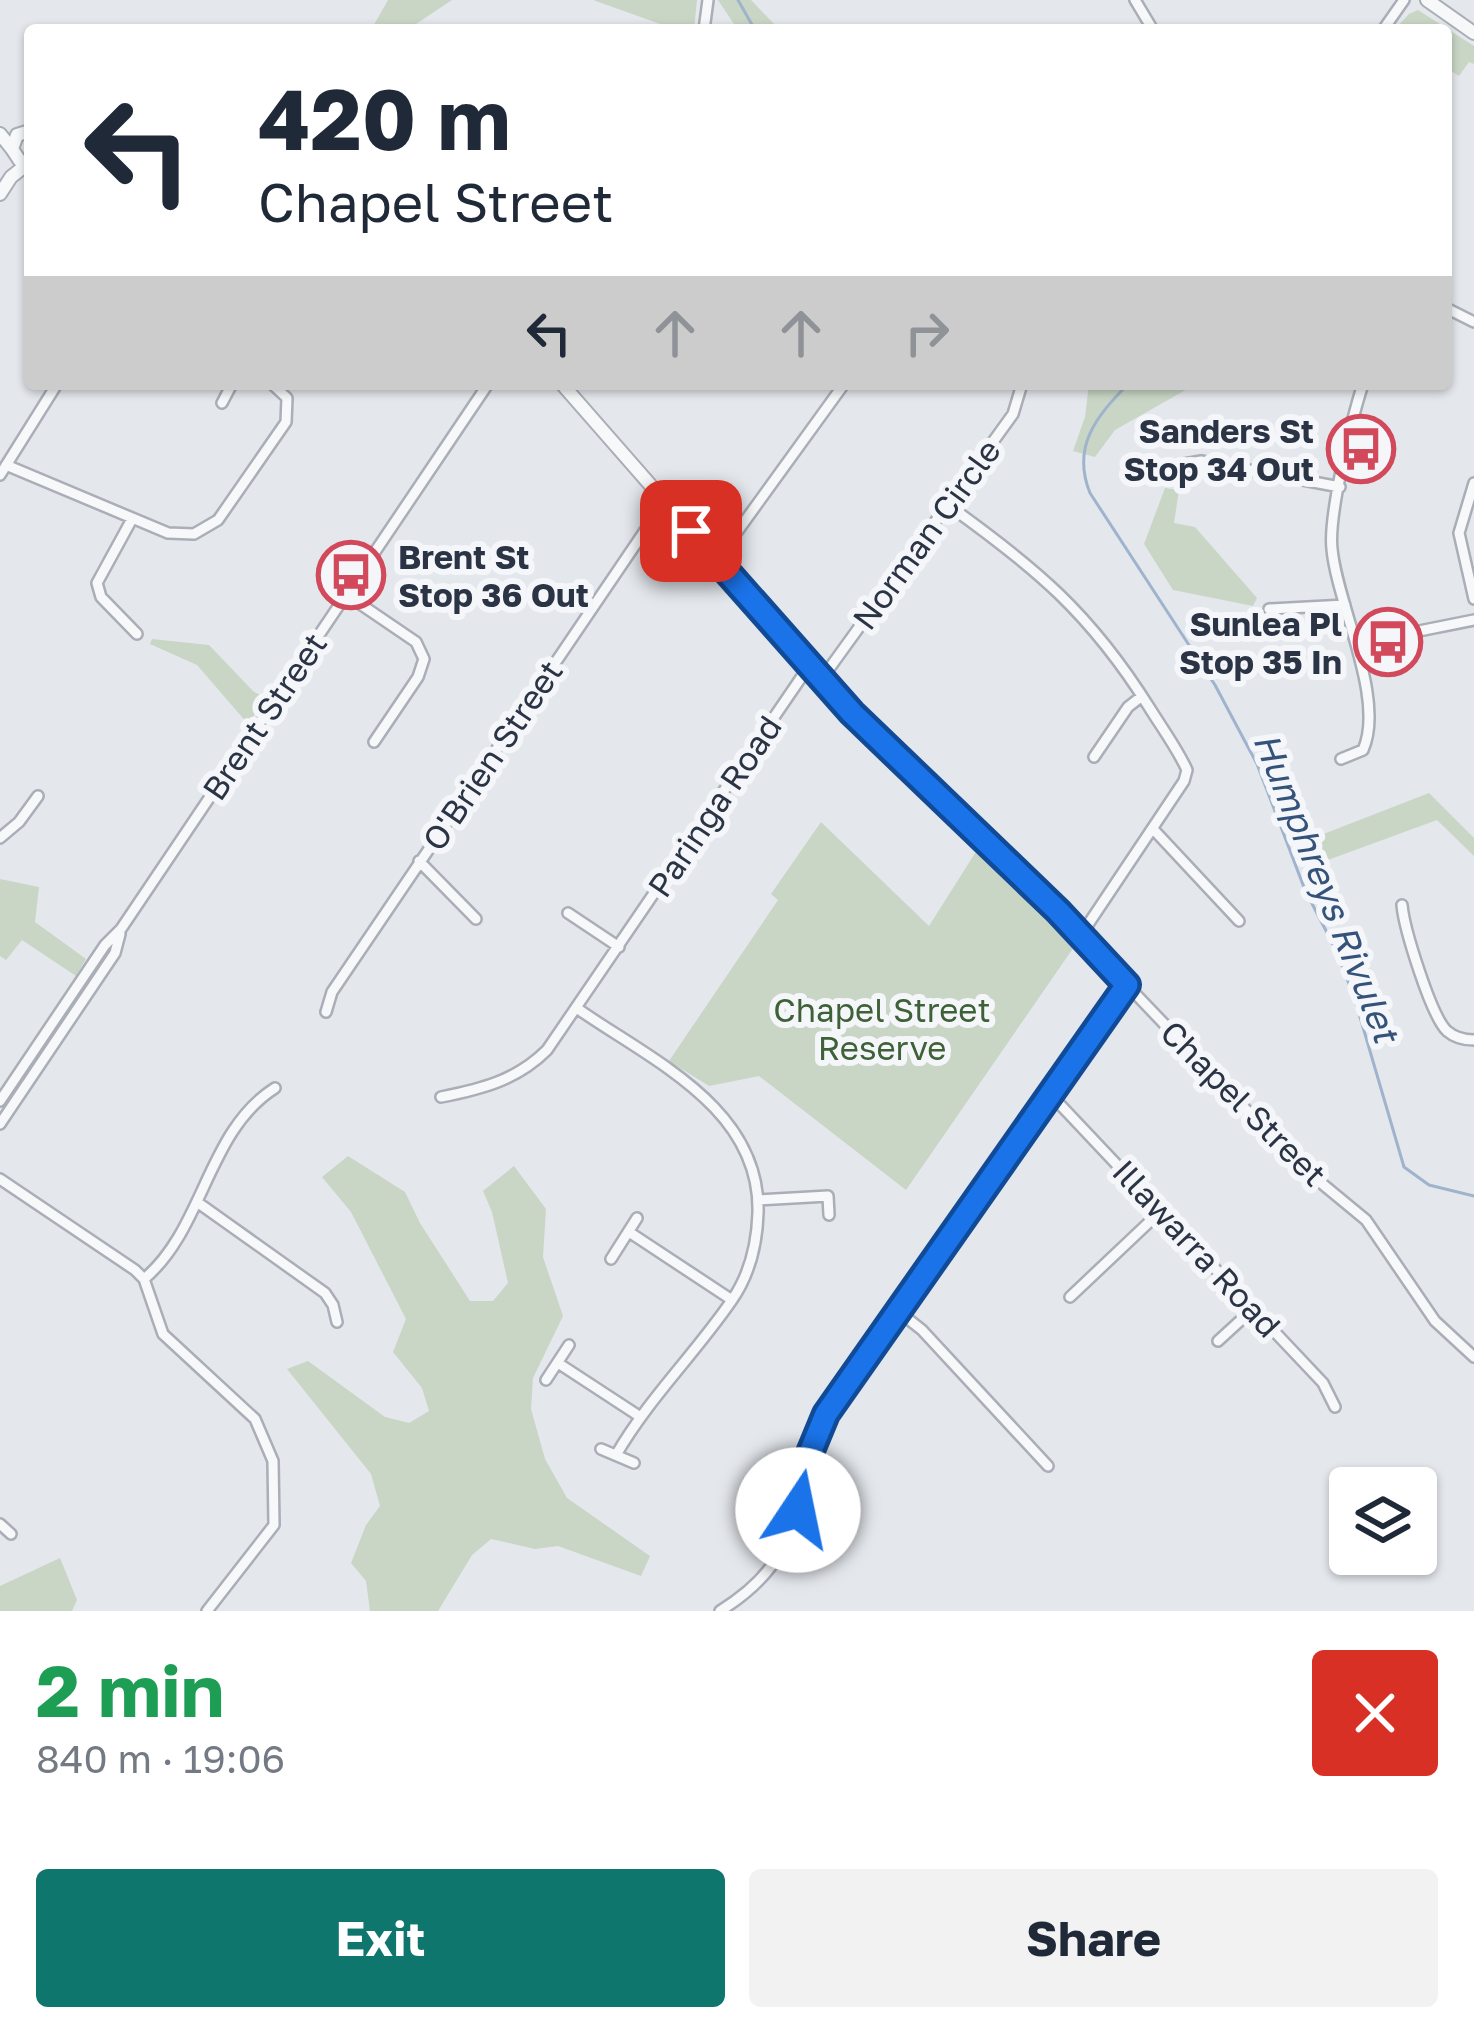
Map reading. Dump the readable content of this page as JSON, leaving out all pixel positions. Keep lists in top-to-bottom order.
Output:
{
  "streets": {
    "street": [
      "Norman Circle",
      "Brent Street",
      "O'Brien Street",
      "Paringa Road",
      "Chapel Street",
      "Illawarra Road"
    ]
  },
  "crossings": [
    ["Norman Circle", "Chapel Street"],
    ["O'Brien Street", "Chapel Street"],
    ["Paringa Road", "Chapel Street"]
  ],
  "water": ["Humphreys Rivulet"],
  "parks": ["Chapel Street Reserve"],
  "places": {
    "bus stop": ["Sanders St Stop 34 Out", "Brent St Stop 36 Out", "Sunlea Pl Stop 35 In"]
  },
  "page": {
    "turn": ["420 m", "Chapel Street"],
    "heading": ["2 min", "840 m · 19:06"],
    "buttons": ["Exit", "Share"]
  }
}
